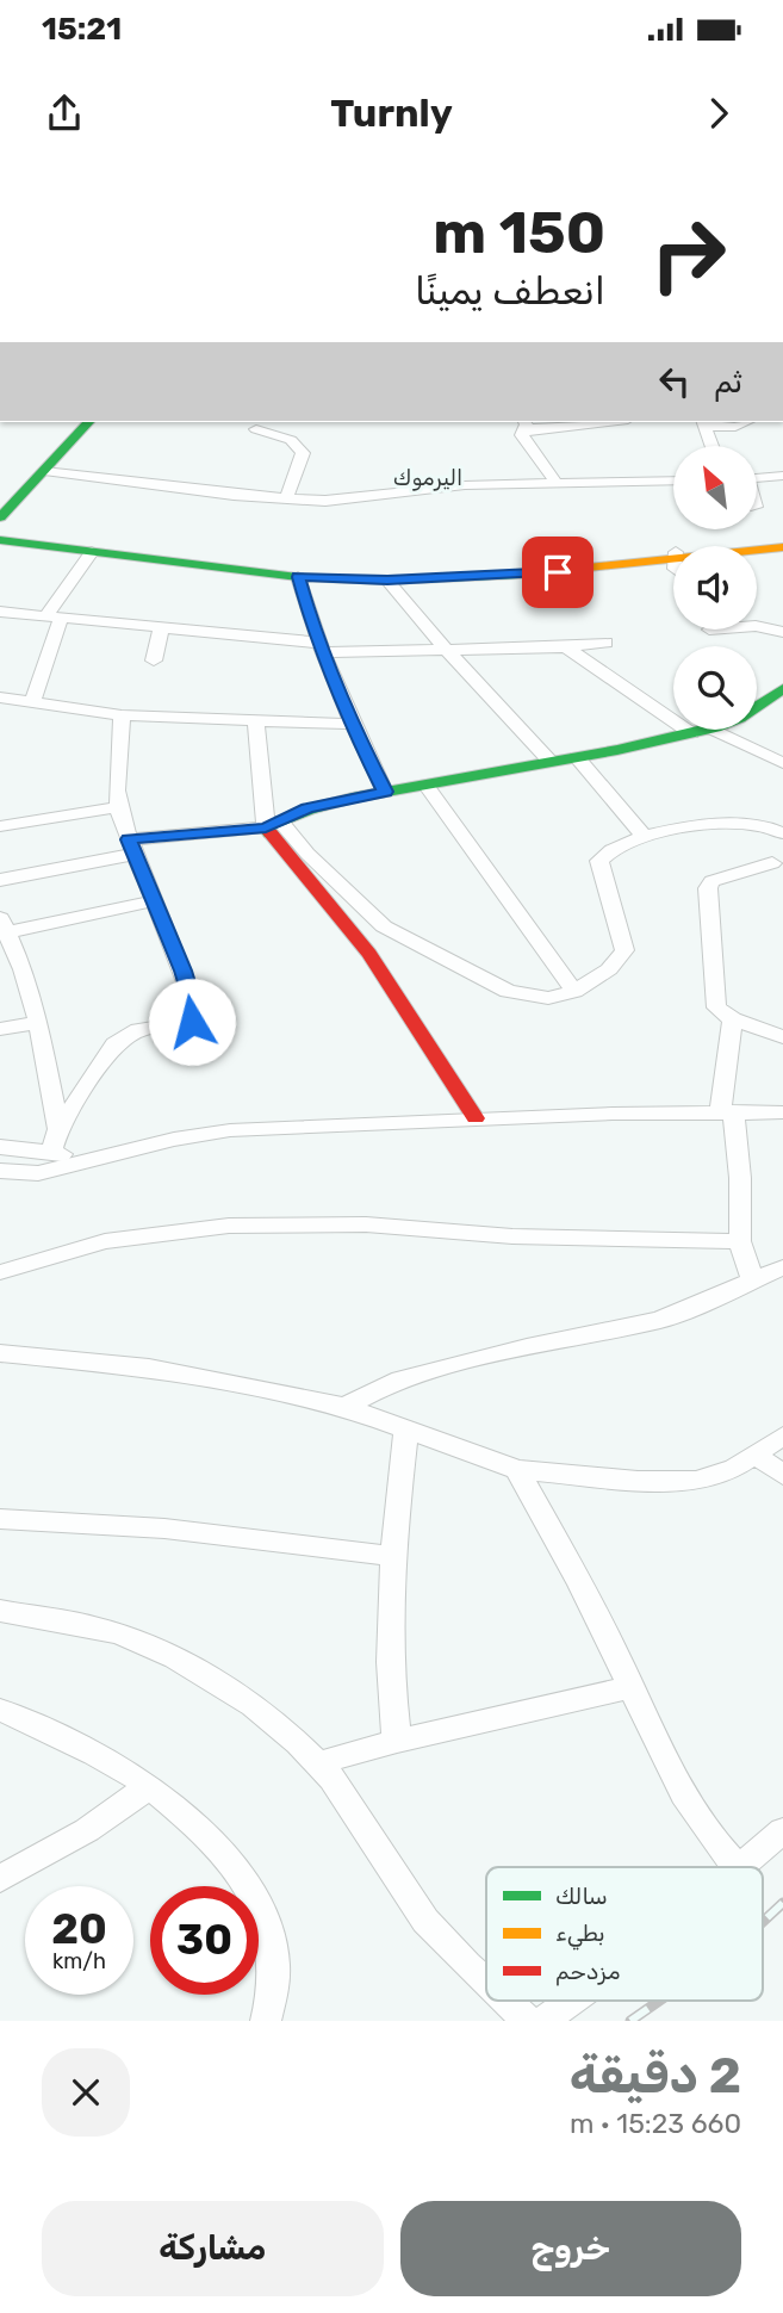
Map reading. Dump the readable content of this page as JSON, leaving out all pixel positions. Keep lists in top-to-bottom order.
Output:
{
  "districts": ["اليرموك"],
  "legend": ["سالك", "بطيء", "مزدحم"],
  "north": "top left",
  "page": {
    "status": "15:21",
    "header": "Turnly",
    "turn": ["150 m", "انعطف يمينًا"],
    "then": "ثم",
    "speed": "20 km/h",
    "limit": "30",
    "heading": ["2 دقيقة", "660 m · 15:23"],
    "buttons": ["خروج", "مشاركة"]
  }
}
